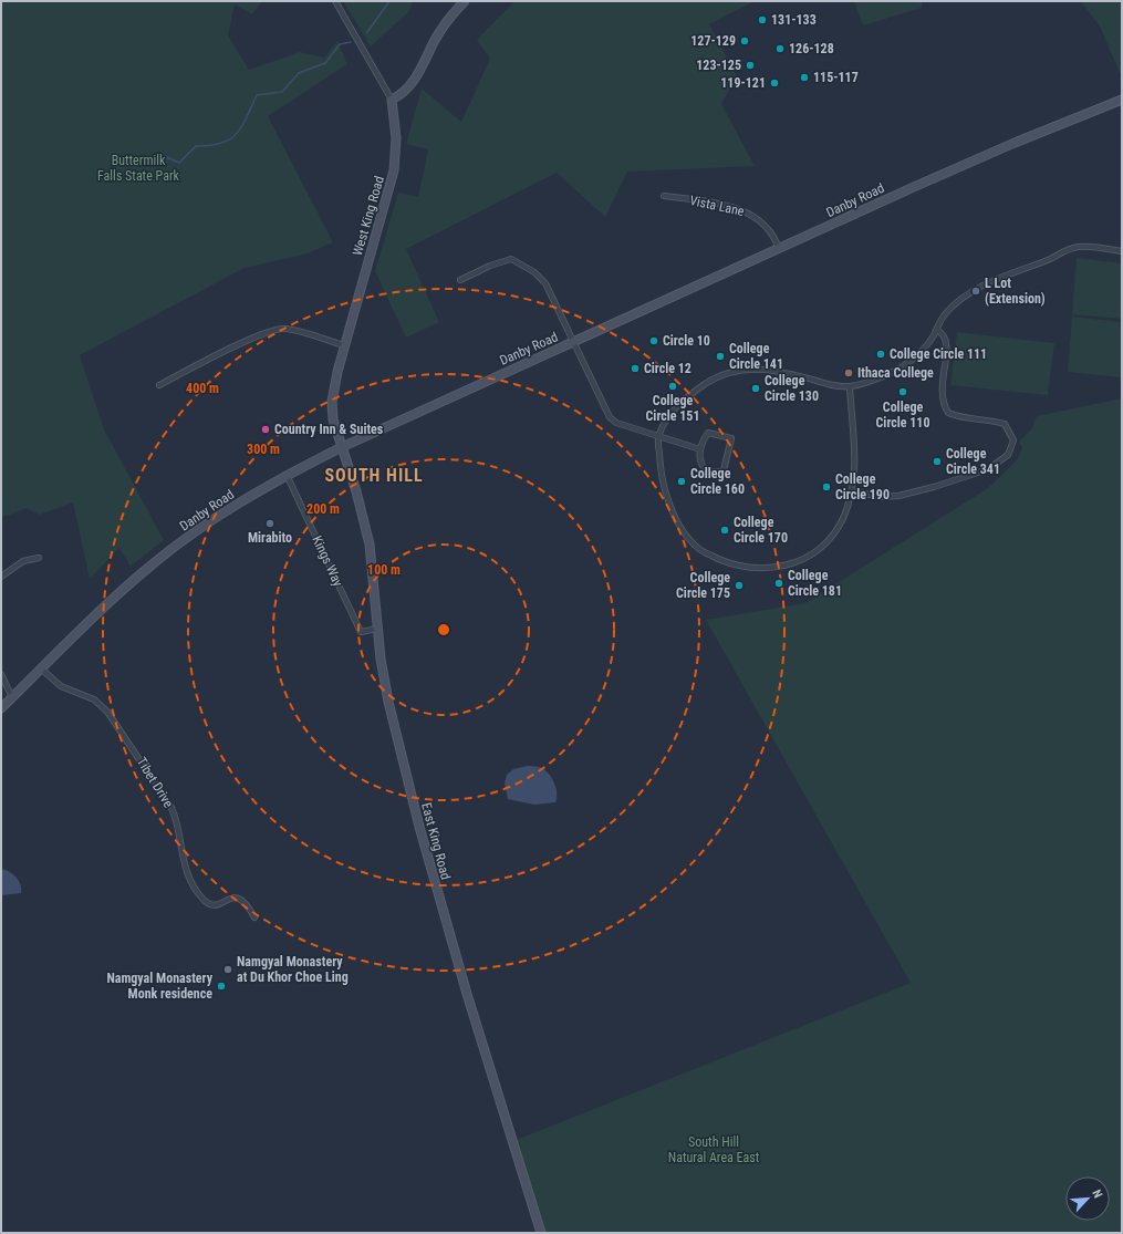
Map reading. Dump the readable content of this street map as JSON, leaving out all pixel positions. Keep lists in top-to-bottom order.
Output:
{
  "streets": {
    "street": [
      "Danby Road",
      "Vista Lane",
      "West King Road",
      "Kings Way",
      "Tibet Drive",
      "East King Road"
    ]
  },
  "crossings": [
    ["Danby Road", "Vista Lane"],
    ["Danby Road", "West King Road"],
    ["Danby Road", "Kings Way"],
    ["Danby Road", "Tibet Drive"],
    ["Danby Road", "East King Road"],
    ["West King Road", "East King Road"],
    ["Kings Way", "East King Road"]
  ],
  "districts": ["SOUTH HILL"],
  "parks": ["Buttermilk Falls State Park", "South Hill Natural Area East"],
  "places": [
    "131-133",
    "127-129",
    "126-128",
    "123-125",
    "115-117",
    "119-121",
    "L Lot (Extension)",
    "Circle 10",
    "College Circle 111",
    "College Circle 141",
    "Circle 12",
    "Ithaca College",
    "College Circle 151",
    "College Circle 130",
    "College Circle 110",
    "Country Inn & Suites",
    "College Circle 341",
    "College Circle 160",
    "College Circle 190",
    "Mirabito",
    "College Circle 170",
    "College Circle 181",
    "College Circle 175",
    "Namgyal Monastery at Du Khor Choe Ling",
    "Namgyal Monastery Monk residence"
  ],
  "north": "top right",
  "rings": [
    "400 m",
    "300 m",
    "200 m",
    "100 m"
  ]
}
